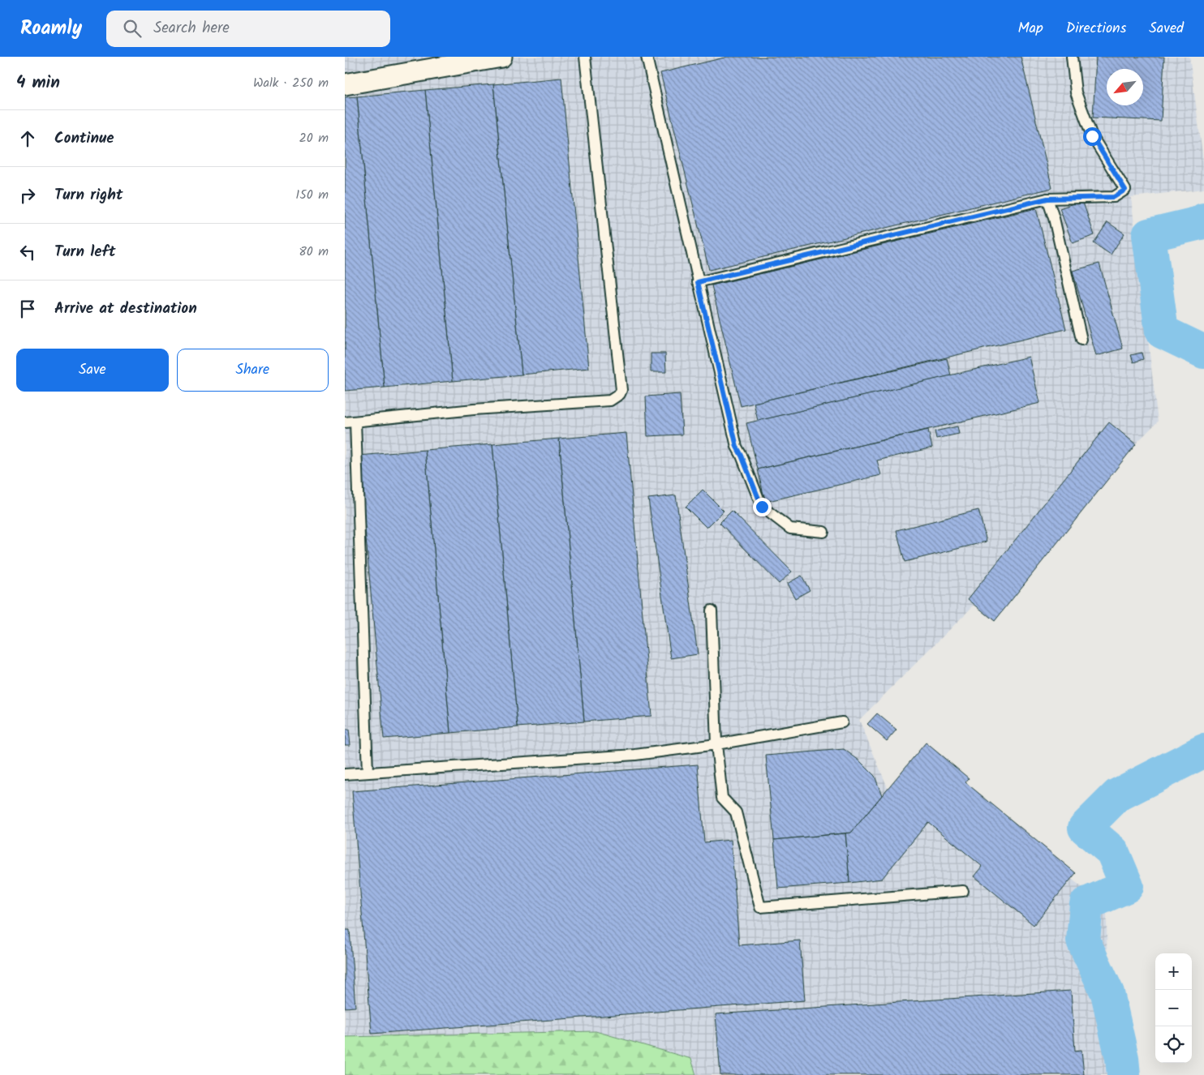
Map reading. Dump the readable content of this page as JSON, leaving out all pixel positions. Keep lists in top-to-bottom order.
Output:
{
  "north": "bottom left",
  "page": {
    "header": "Roamly",
    "search": "Search here",
    "nav": ["Map", "Directions", "Saved"],
    "heading": ["4 min", "Walk · 250 m"],
    "list": [
      ["Continue", "20 m"],
      ["Turn right", "150 m"],
      ["Turn left", "80 m"],
      "Arrive at destination"
    ],
    "buttons": ["Save", "Share"],
    "map_buttons": ["+", "−"]
  }
}
